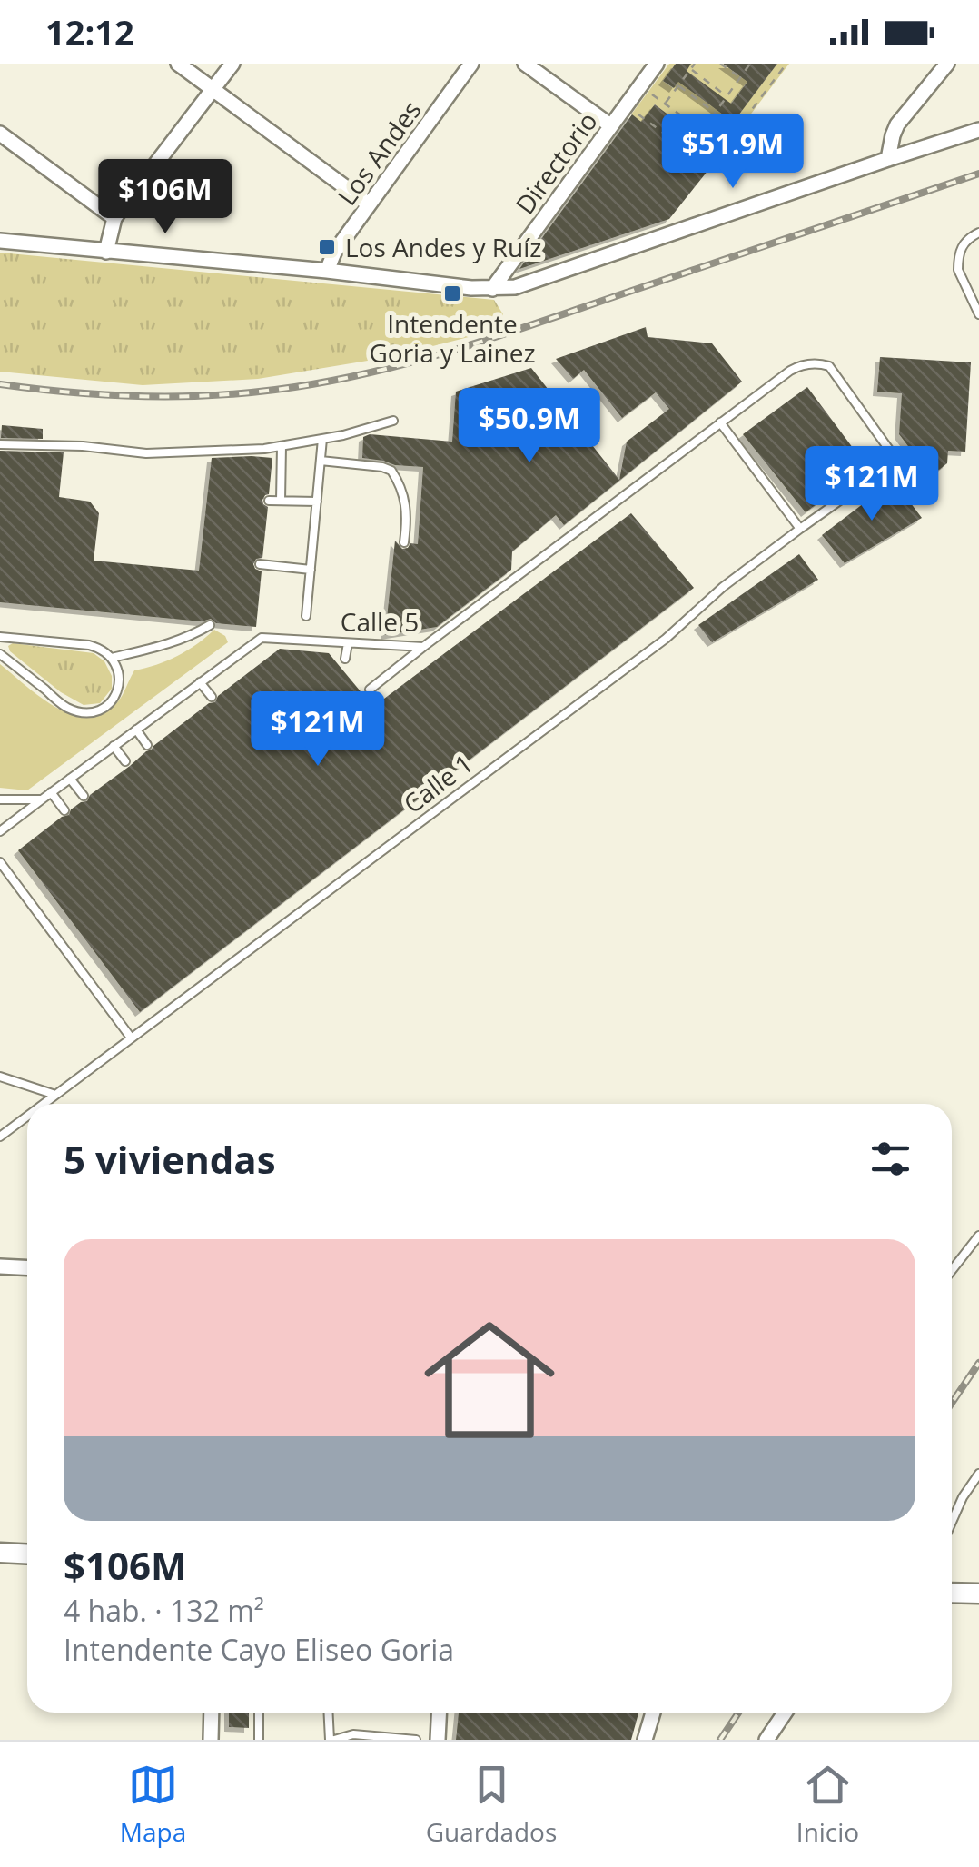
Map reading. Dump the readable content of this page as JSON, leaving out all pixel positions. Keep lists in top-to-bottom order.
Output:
{
  "streets": {
    "street": ["Los Andes", "Directorio"],
    "lane": ["Calle 5", "Calle 1"]
  },
  "crossings": [
    ["Calle 5", "Calle 1"]
  ],
  "places": {
    "transit": ["Los Andes y Ruíz", "Intendente Goria y Lainez"]
  },
  "page": {
    "status": "12:12",
    "price": [
      "$51.9M",
      "$106M",
      "$50.9M",
      "$121M",
      "$121M"
    ],
    "heading": "5 viviendas",
    "list": [
      {
        "name": "$106M",
        "note": "4 hab. · 132 m² · Intendente Cayo Eliseo Goria"
      }
    ],
    "tabs": ["Mapa", "Guardados", "Inicio"]
  }
}
